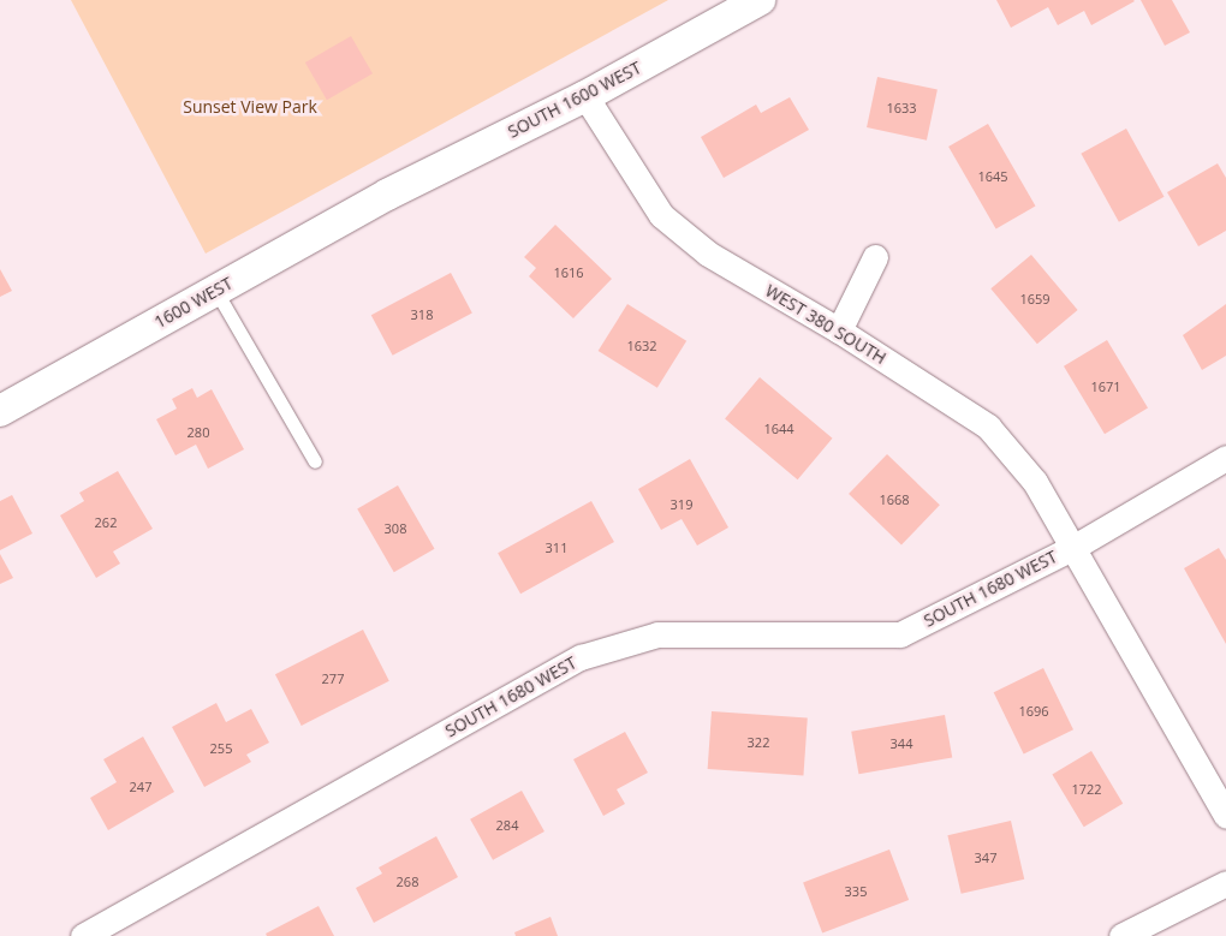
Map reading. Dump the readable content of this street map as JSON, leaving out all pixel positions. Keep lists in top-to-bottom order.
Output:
{
  "streets": {
    "street": [
      "SOUTH 1600 WEST",
      "1600 WEST",
      "WEST 380 SOUTH",
      "SOUTH 1680 WEST"
    ]
  },
  "crossings": [
    ["SOUTH 1600 WEST", "1600 WEST"],
    ["SOUTH 1600 WEST", "WEST 380 SOUTH"],
    ["WEST 380 SOUTH", "SOUTH 1680 WEST"]
  ],
  "parks": ["Sunset View Park"],
  "house_numbers": [
    "1633",
    "1645",
    "1616",
    "1659",
    "318",
    "1632",
    "1671",
    "1644",
    "280",
    "1668",
    "319",
    "262",
    "308",
    "311",
    "277",
    "1696",
    "322",
    "344",
    "255",
    "247",
    "1722",
    "284",
    "347",
    "268",
    "335"
  ]
}
